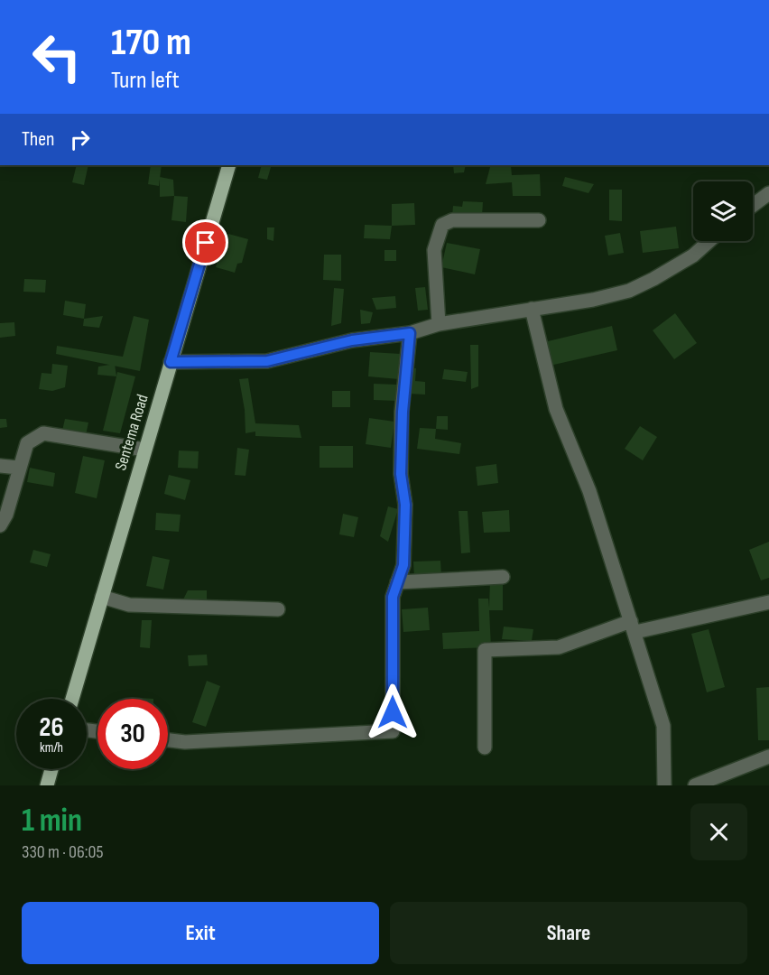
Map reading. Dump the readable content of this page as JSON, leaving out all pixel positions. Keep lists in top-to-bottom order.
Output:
{
  "streets": {
    "main road": ["Sentema Road"]
  },
  "page": {
    "turn": ["170 m", "Turn left"],
    "then": "Then",
    "speed": "26 km/h",
    "limit": "30",
    "heading": ["1 min", "330 m · 06:05"],
    "buttons": ["Exit", "Share"]
  }
}
